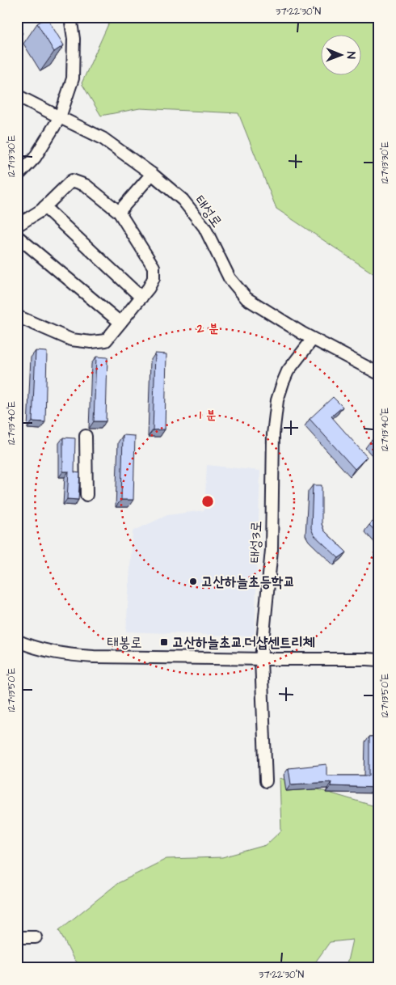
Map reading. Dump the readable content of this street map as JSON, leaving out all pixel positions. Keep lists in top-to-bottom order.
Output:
{
  "streets": {
    "street": ["태성로", "태성3로", "태봉로"]
  },
  "crossings": [
    ["태성로", "태성3로"],
    ["태성3로", "태봉로"]
  ],
  "places": {
    "other": ["고산하늘초등학교"],
    "transit": ["고산하늘초교.더샵센트리체"]
  },
  "north": "right",
  "coordinates": [
    "37°22'30\"N",
    "127°13'30\"E",
    "127°13'40\"E",
    "127°13'50\"E"
  ],
  "rings": ["2 분", "1 분"]
}
